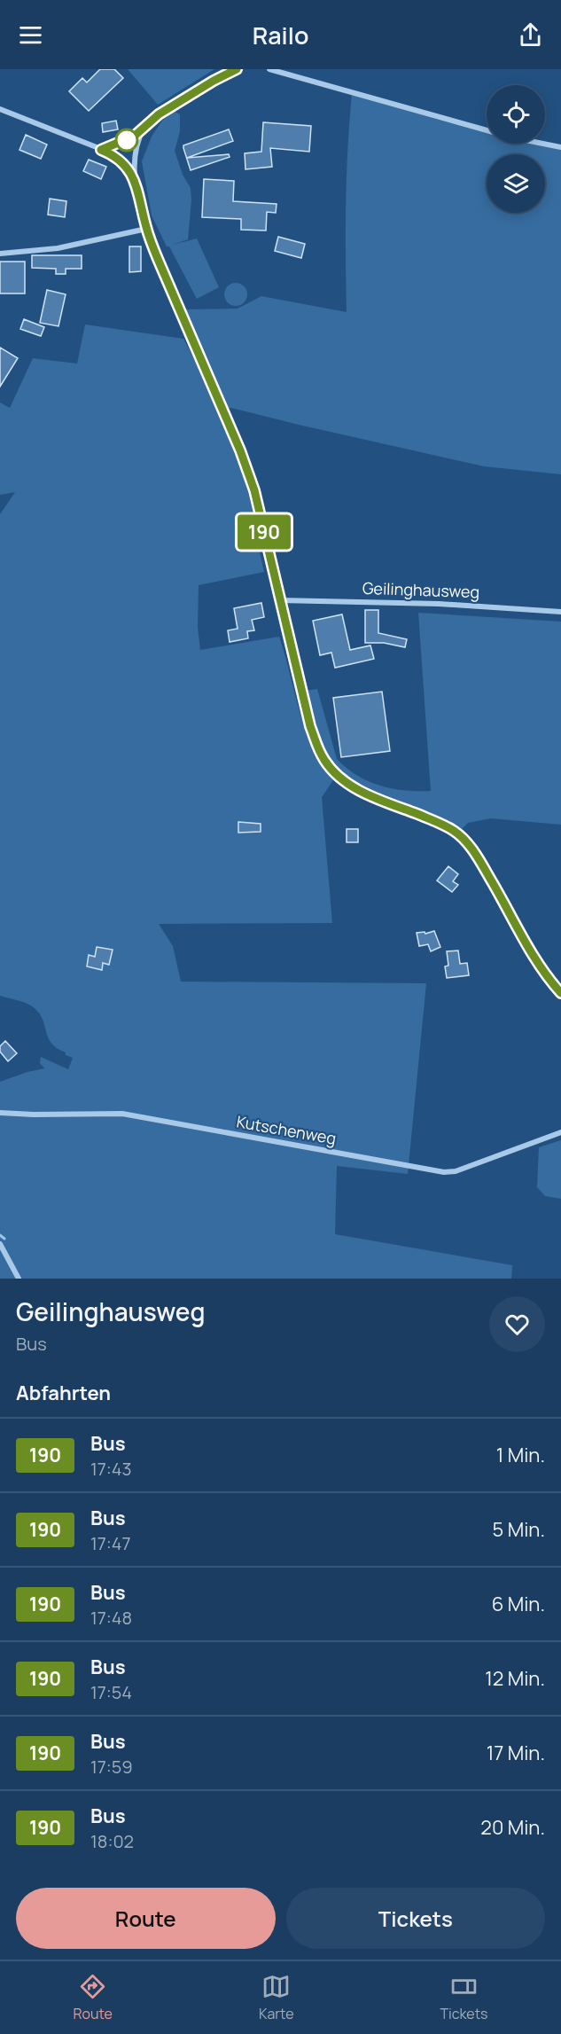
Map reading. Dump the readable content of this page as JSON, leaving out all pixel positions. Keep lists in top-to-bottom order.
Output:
{
  "streets": {
    "street": ["Geilinghausweg", "Kutschenweg"]
  },
  "lines": ["bus line 190"],
  "page": {
    "header": "Railo",
    "on_map": "190",
    "heading": [
      ["Geilinghausweg", "Bus"],
      "Abfahrten"
    ],
    "list": [
      {
        "mark": "190",
        "name": "Bus",
        "note": "17:43",
        "value": "1 Min."
      },
      {
        "mark": "190",
        "name": "Bus",
        "note": "17:47",
        "value": "5 Min."
      },
      {
        "mark": "190",
        "name": "Bus",
        "note": "17:48",
        "value": "6 Min."
      },
      {
        "mark": "190",
        "name": "Bus",
        "note": "17:54",
        "value": "12 Min."
      },
      {
        "mark": "190",
        "name": "Bus",
        "note": "17:59",
        "value": "17 Min."
      },
      {
        "mark": "190",
        "name": "Bus",
        "note": "18:02",
        "value": "20 Min."
      }
    ],
    "buttons": ["Route", "Tickets"],
    "tabs": ["Route", "Karte", "Tickets"]
  }
}
